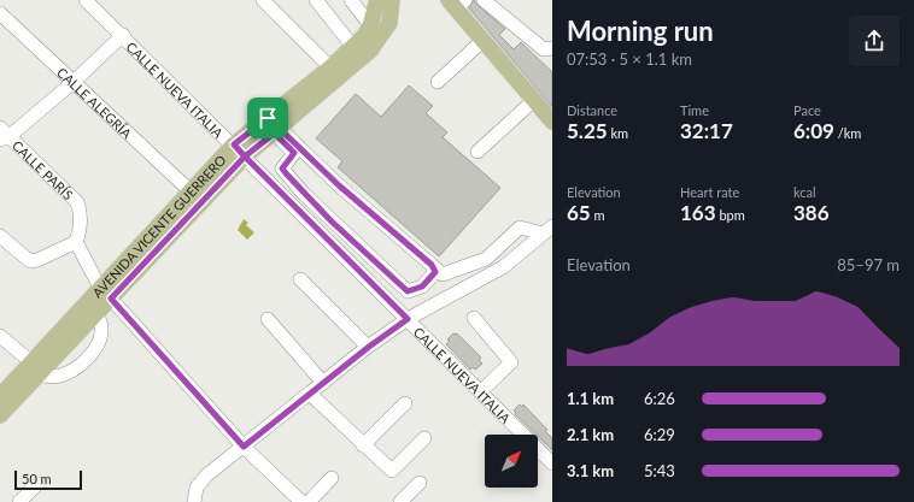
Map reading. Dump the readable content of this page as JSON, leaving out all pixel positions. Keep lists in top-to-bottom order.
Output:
{
  "streets": {
    "main road": ["AVENIDA VICENTE GUERRERO"],
    "street": ["CALLE NUEVA ITALIA", "CALLE ALEGRÍA", "CALLE PARÍS"]
  },
  "crossings": [
    ["CALLE NUEVA ITALIA", "AVENIDA VICENTE GUERRERO"],
    ["CALLE ALEGRÍA", "AVENIDA VICENTE GUERRERO"]
  ],
  "scale_bar": "50 m",
  "north": "top right",
  "page": {
    "heading": ["Morning run", "07:53 · 5 × 1.1 km"],
    "stats": [
      ["Distance", "5.25 km"],
      ["Time", "32:17"],
      ["Pace", "6:09 /km"],
      ["Elevation", "65 m"],
      ["Heart rate", "163 bpm"],
      ["kcal", "386"]
    ],
    "chart": ["Elevation", "85–97 m"],
    "list": [
      {
        "name": "1.1 km",
        "note": "6:26"
      },
      {
        "name": "2.1 km",
        "note": "6:29"
      },
      {
        "name": "3.1 km",
        "note": "5:43"
      }
    ],
    "scale": "50 m"
  }
}
